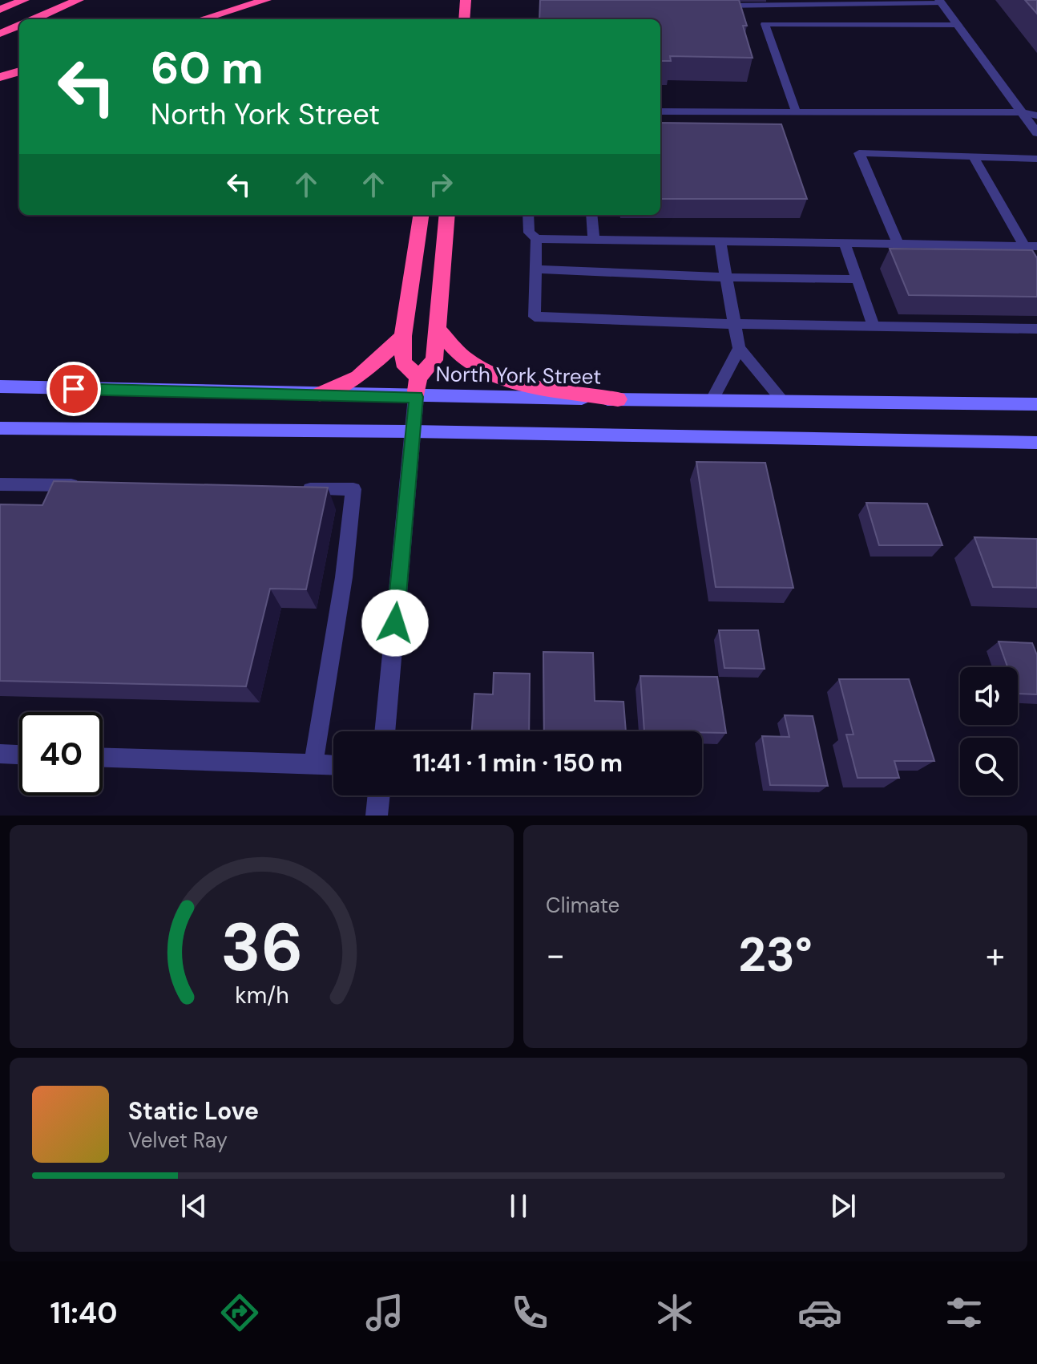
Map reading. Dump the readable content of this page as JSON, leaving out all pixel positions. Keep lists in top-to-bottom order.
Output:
{
  "streets": {
    "main road": ["North York Street"]
  },
  "page": {
    "turn": ["60 m", "North York Street"],
    "limit": "40",
    "trip": "11:41 · 1 min · 150 m",
    "tile": "Climate",
    "heat": ["−", "23°", "+"],
    "song": ["Static Love", "Velvet Ray"],
    "tabs": "11:40",
    "gauge": ["36", "km/h"]
  }
}
